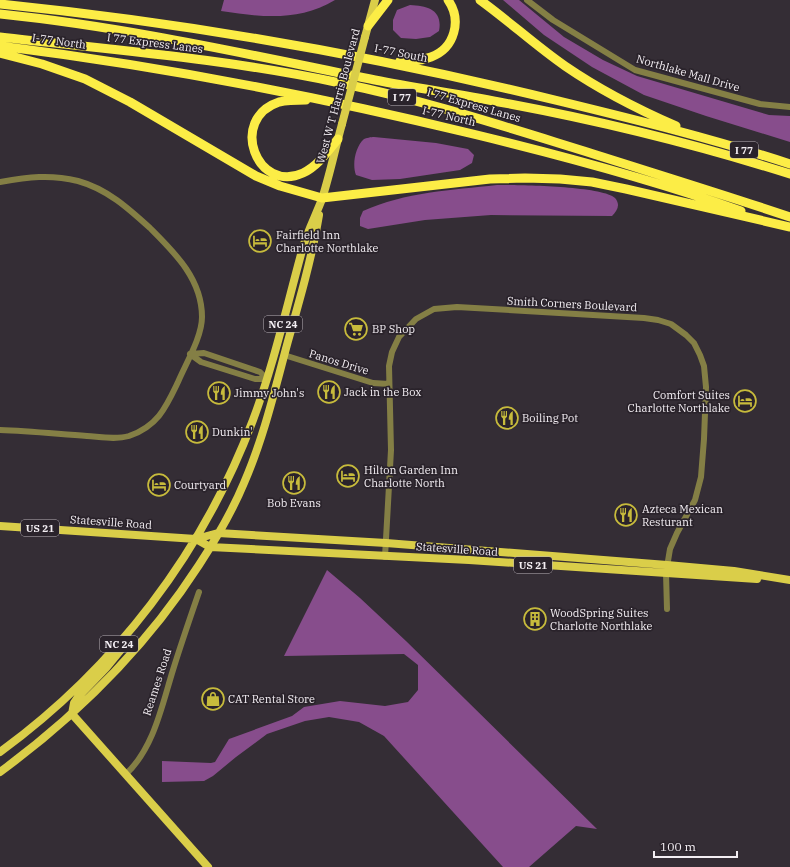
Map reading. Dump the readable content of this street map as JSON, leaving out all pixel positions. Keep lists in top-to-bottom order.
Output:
{
  "streets": {
    "highway": [
      "I-77 North",
      "I 77 Express Lanes",
      "I-77 South",
      "I 77"
    ],
    "main road": [
      "West W T Harris Boulevard",
      "NC 24",
      "Statesville Road",
      "US 21"
    ],
    "street": [
      "Northlake Mall Drive",
      "Smith Corners Boulevard",
      "Panos Drive",
      "Reames Road"
    ]
  },
  "crossings": [
    ["West W T Harris Boulevard", "Panos Drive"],
    ["West W T Harris Boulevard", "Statesville Road"],
    ["Smith Corners Boulevard", "Panos Drive"],
    ["Smith Corners Boulevard", "Statesville Road"]
  ],
  "places": {
    "hotel": [
      "Fairfield Inn Charlotte Northlake",
      "Comfort Suites Charlotte Northlake",
      "Hilton Garden Inn Charlotte North",
      "Courtyard"
    ],
    "supermarket": ["BP Shop"],
    "restaurant": [
      "Jack in the Box",
      "Jimmy John's",
      "Boiling Pot",
      "Dunkin'",
      "Bob Evans",
      "Azteca Mexican Resturant"
    ],
    "building": ["WoodSpring Suites Charlotte Northlake"],
    "shop": ["CAT Rental Store"]
  },
  "scale_bar": "100 m"
}
